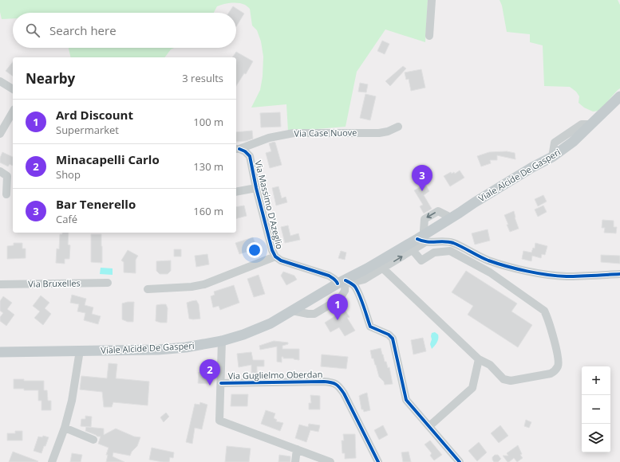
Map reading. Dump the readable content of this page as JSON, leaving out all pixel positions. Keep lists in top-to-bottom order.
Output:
{
  "streets": {
    "main road": ["Viale Alcide De Gasperi"],
    "street": [
      "Via Case Nuove",
      "Via Massimo D'Azeglio",
      "Via Bruxelles",
      "Via Guglielmo Oberdan"
    ]
  },
  "crossings": [
    ["Via Case Nuove", "Via Massimo D'Azeglio"],
    ["Viale Alcide De Gasperi", "Via Massimo D'Azeglio"],
    ["Viale Alcide De Gasperi", "Via Guglielmo Oberdan"]
  ],
  "page": {
    "search": "Search here",
    "heading": ["Nearby", "3 results"],
    "list": [
      {
        "mark": "1",
        "name": "Ard Discount",
        "note": "Supermarket",
        "value": "100 m"
      },
      {
        "mark": "2",
        "name": "Minacapelli Carlo",
        "note": "Shop",
        "value": "130 m"
      },
      {
        "mark": "3",
        "name": "Bar Tenerello",
        "note": "Café",
        "value": "160 m"
      }
    ],
    "pins": ["3", "1", "2"],
    "map_buttons": ["+", "−"]
  }
}
